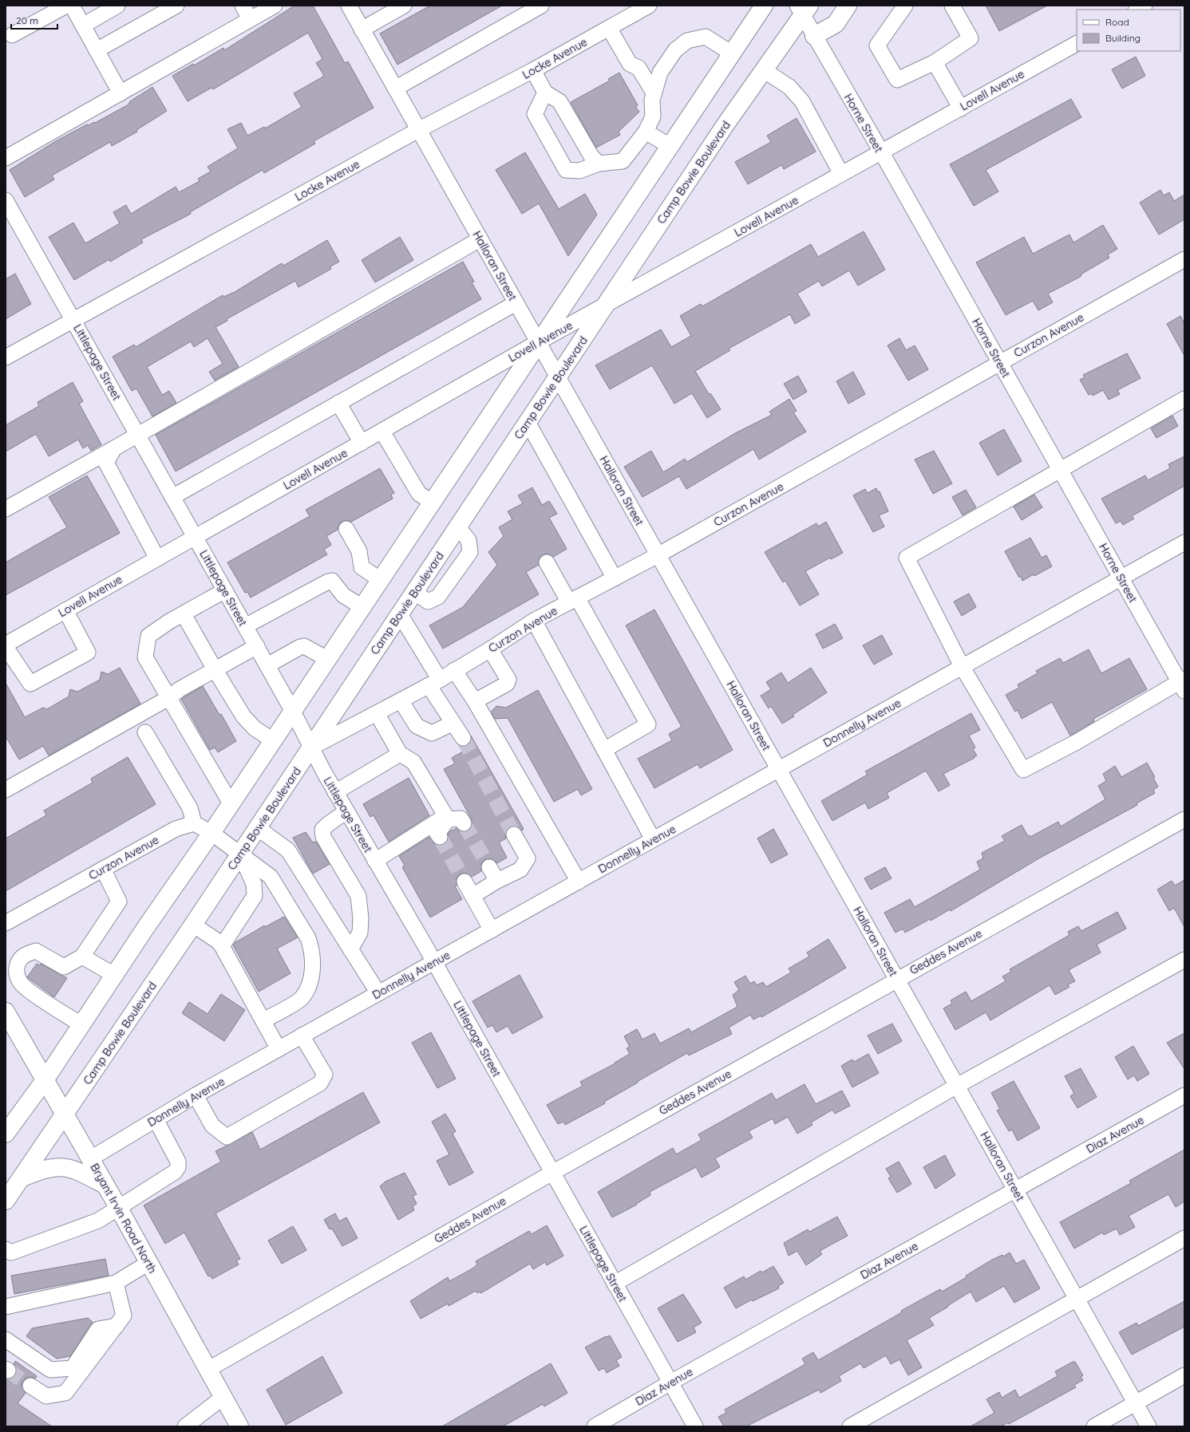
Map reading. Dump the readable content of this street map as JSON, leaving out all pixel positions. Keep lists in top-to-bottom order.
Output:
{
  "streets": {
    "main road": ["Camp Bowie Boulevard", "Bryant Irvin Road North"],
    "street": [
      "Locke Avenue",
      "Lovell Avenue",
      "Horne Street",
      "Halloran Street",
      "Curzon Avenue",
      "Littlepage Street",
      "Donnelly Avenue",
      "Geddes Avenue",
      "Diaz Avenue"
    ]
  },
  "crossings": [
    ["Locke Avenue", "Halloran Street"],
    ["Locke Avenue", "Littlepage Street"],
    ["Lovell Avenue", "Horne Street"],
    ["Lovell Avenue", "Camp Bowie Boulevard"],
    ["Lovell Avenue", "Halloran Street"],
    ["Lovell Avenue", "Littlepage Street"],
    ["Horne Street", "Camp Bowie Boulevard"],
    ["Horne Street", "Curzon Avenue"],
    ["Horne Street", "Donnelly Avenue"],
    ["Camp Bowie Boulevard", "Halloran Street"],
    ["Camp Bowie Boulevard", "Curzon Avenue"],
    ["Camp Bowie Boulevard", "Littlepage Street"],
    ["Camp Bowie Boulevard", "Bryant Irvin Road North"],
    ["Halloran Street", "Curzon Avenue"],
    ["Halloran Street", "Donnelly Avenue"],
    ["Halloran Street", "Geddes Avenue"],
    ["Halloran Street", "Diaz Avenue"],
    ["Curzon Avenue", "Littlepage Street"],
    ["Littlepage Street", "Donnelly Avenue"],
    ["Littlepage Street", "Geddes Avenue"],
    ["Littlepage Street", "Diaz Avenue"],
    ["Donnelly Avenue", "Bryant Irvin Road North"],
    ["Geddes Avenue", "Bryant Irvin Road North"]
  ],
  "legend": ["Road", "Building"],
  "scale_bar": "20 m"
}
